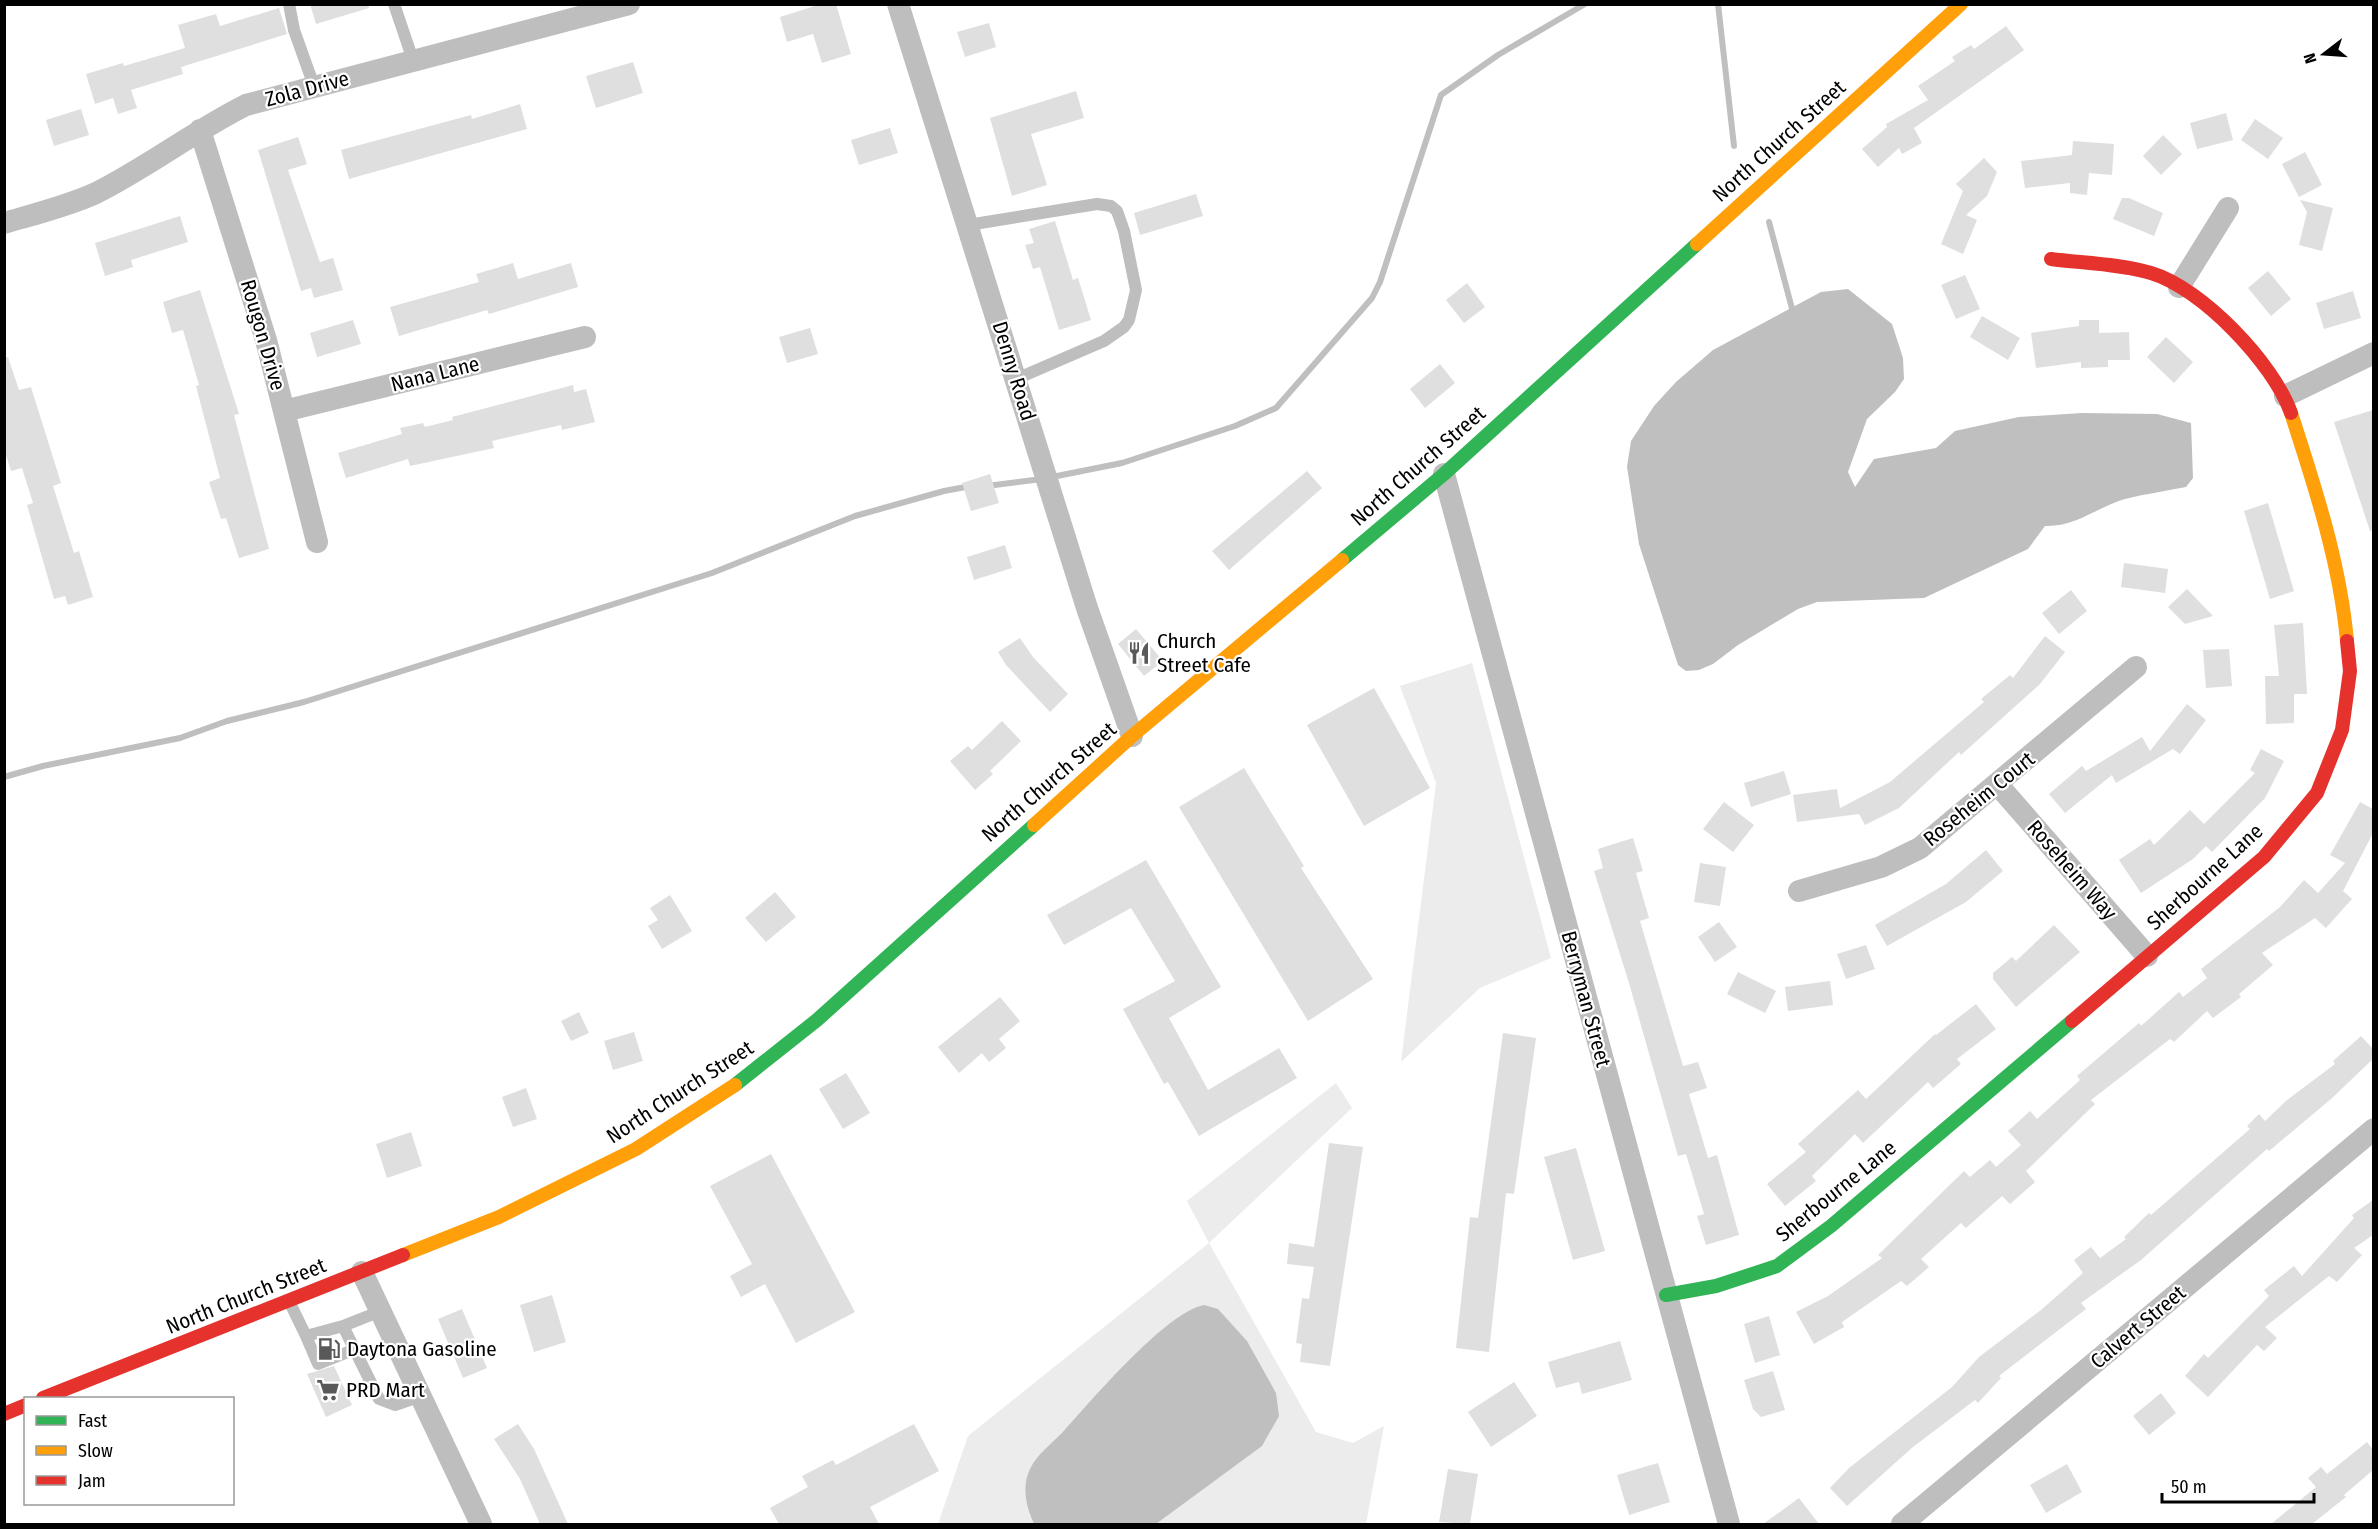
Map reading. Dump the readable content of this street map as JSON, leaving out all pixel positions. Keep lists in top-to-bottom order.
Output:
{
  "streets": {
    "main road": ["North Church Street", "Sherbourne Lane"],
    "street": [
      "Zola Drive",
      "Rougon Drive",
      "Denny Road",
      "Nana Lane",
      "Roseheim Court",
      "Roseheim Way",
      "Berryman Street",
      "Calvert Street"
    ]
  },
  "crossings": [
    ["Zola Drive", "Rougon Drive"],
    ["North Church Street", "Denny Road"],
    ["North Church Street", "Berryman Street"],
    ["Rougon Drive", "Nana Lane"],
    ["Roseheim Court", "Roseheim Way"],
    ["Roseheim Way", "Sherbourne Lane"],
    ["Sherbourne Lane", "Berryman Street"]
  ],
  "places": {
    "restaurant": ["Church Street Cafe"],
    "fuel station": ["Daytona Gasoline"],
    "supermarket": ["PRD Mart"]
  },
  "legend": ["Fast", "Slow", "Jam"],
  "scale_bar": "50 m",
  "north": "left"
}
